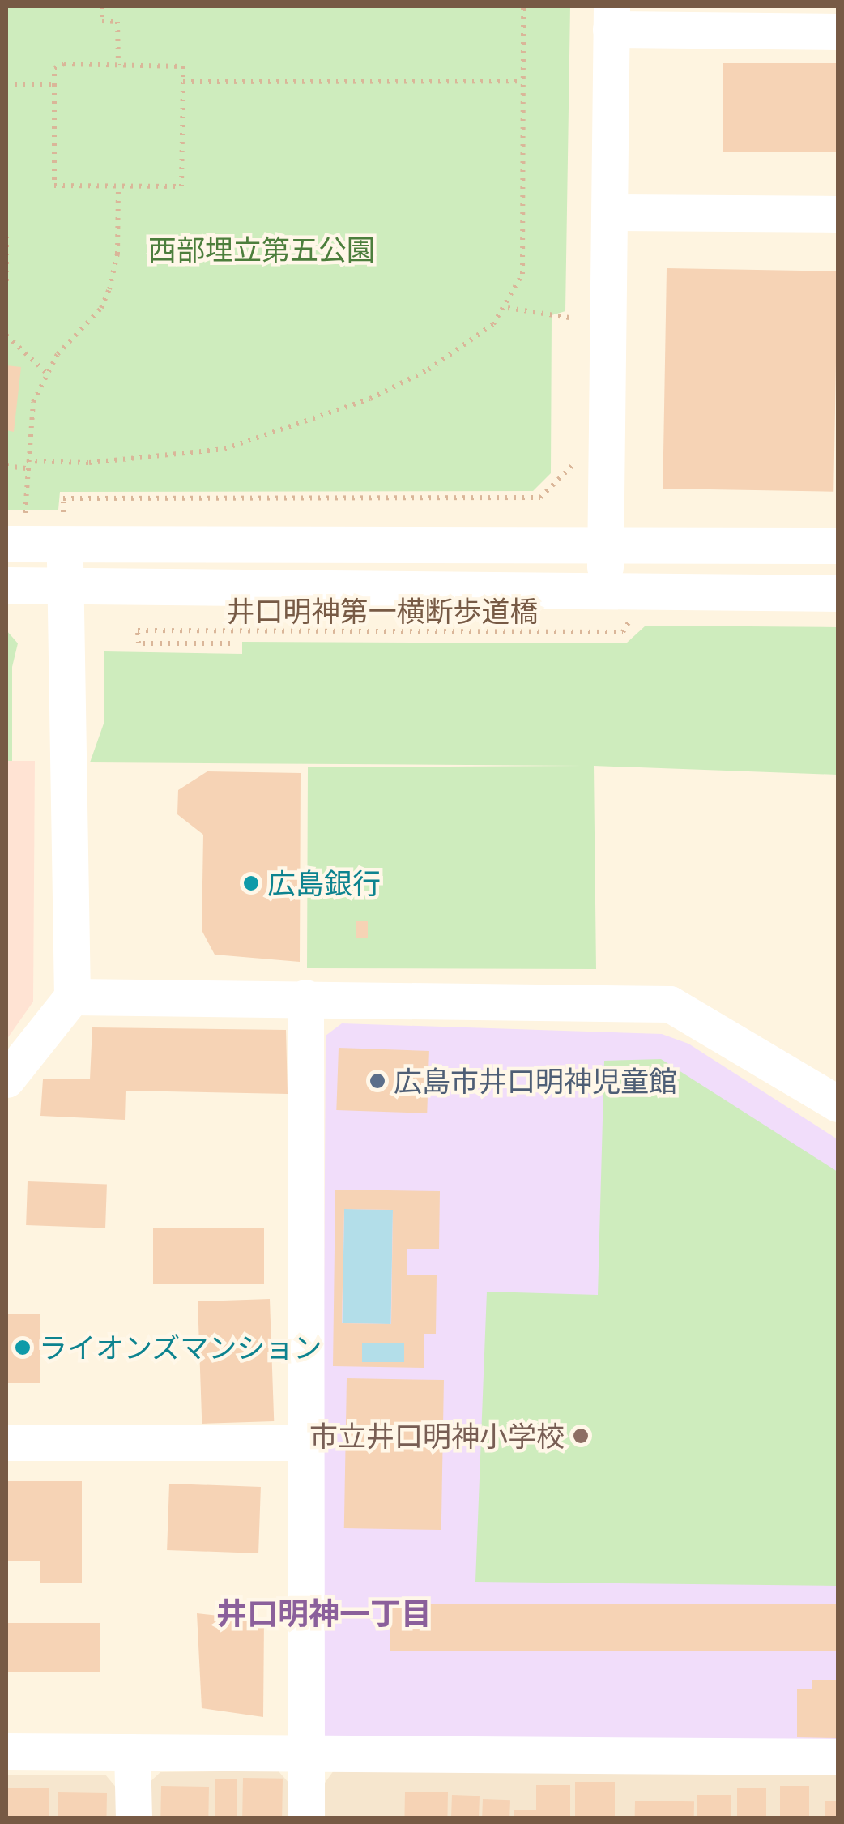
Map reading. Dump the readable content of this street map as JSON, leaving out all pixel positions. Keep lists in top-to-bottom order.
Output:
{
  "streets": {
    "path": ["井口明神第一横断歩道橋"]
  },
  "districts": ["井口明神一丁目"],
  "parks": ["西部埋立第五公園"],
  "places": [
    "広島銀行",
    "広島市井口明神児童館",
    "ライオンズマンション",
    "市立井口明神小学校"
  ]
}
